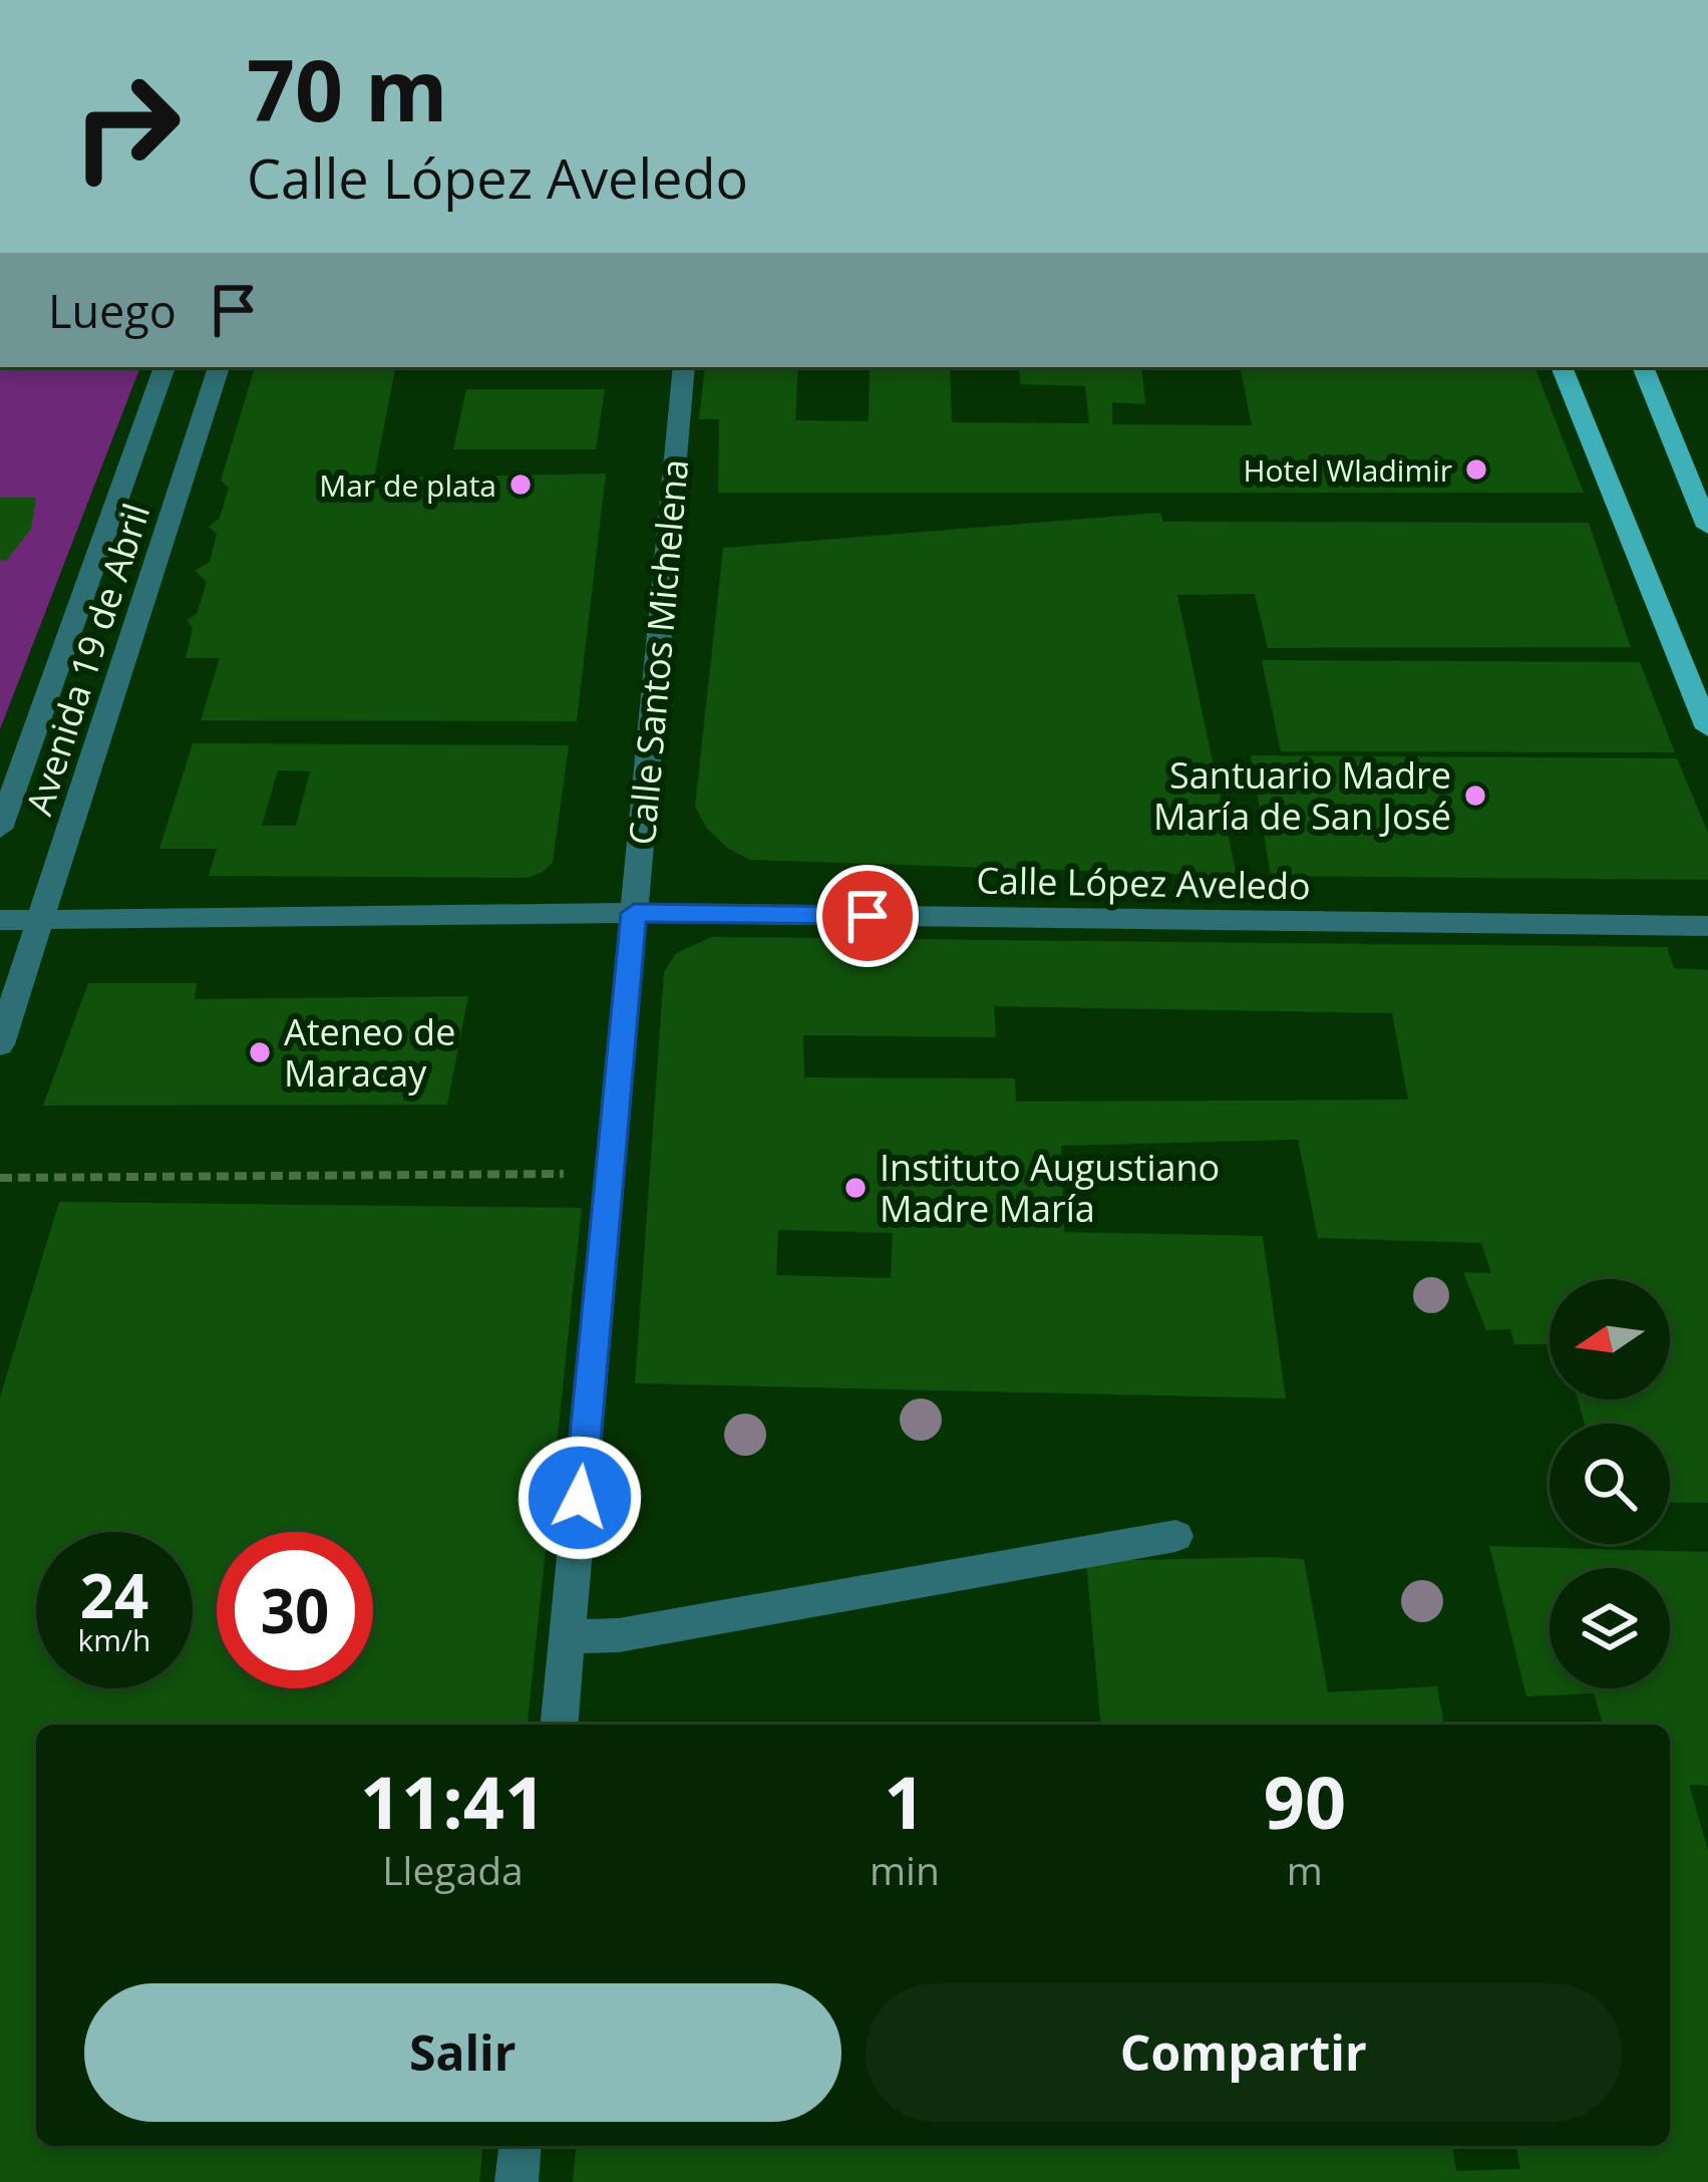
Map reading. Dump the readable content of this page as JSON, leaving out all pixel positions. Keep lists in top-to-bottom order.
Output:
{
  "streets": {
    "street": ["Calle Santos Michelena", "Avenida 19 de Abril", "Calle López Aveledo"]
  },
  "crossings": [
    ["Calle Santos Michelena", "Calle López Aveledo"],
    ["Avenida 19 de Abril", "Calle López Aveledo"]
  ],
  "places": [
    "Hotel Wladimir",
    "Mar de plata",
    "Santuario Madre María de San José",
    "Ateneo de Maracay",
    "Instituto Augustiano Madre María"
  ],
  "north": "left",
  "page": {
    "turn": ["70 m", "Calle López Aveledo"],
    "then": "Luego",
    "speed": "24 km/h",
    "limit": "30",
    "eta": [
      "11:41",
      "Llegada",
      "1",
      "min",
      "90",
      "m"
    ],
    "buttons": ["Salir", "Compartir"]
  }
}
